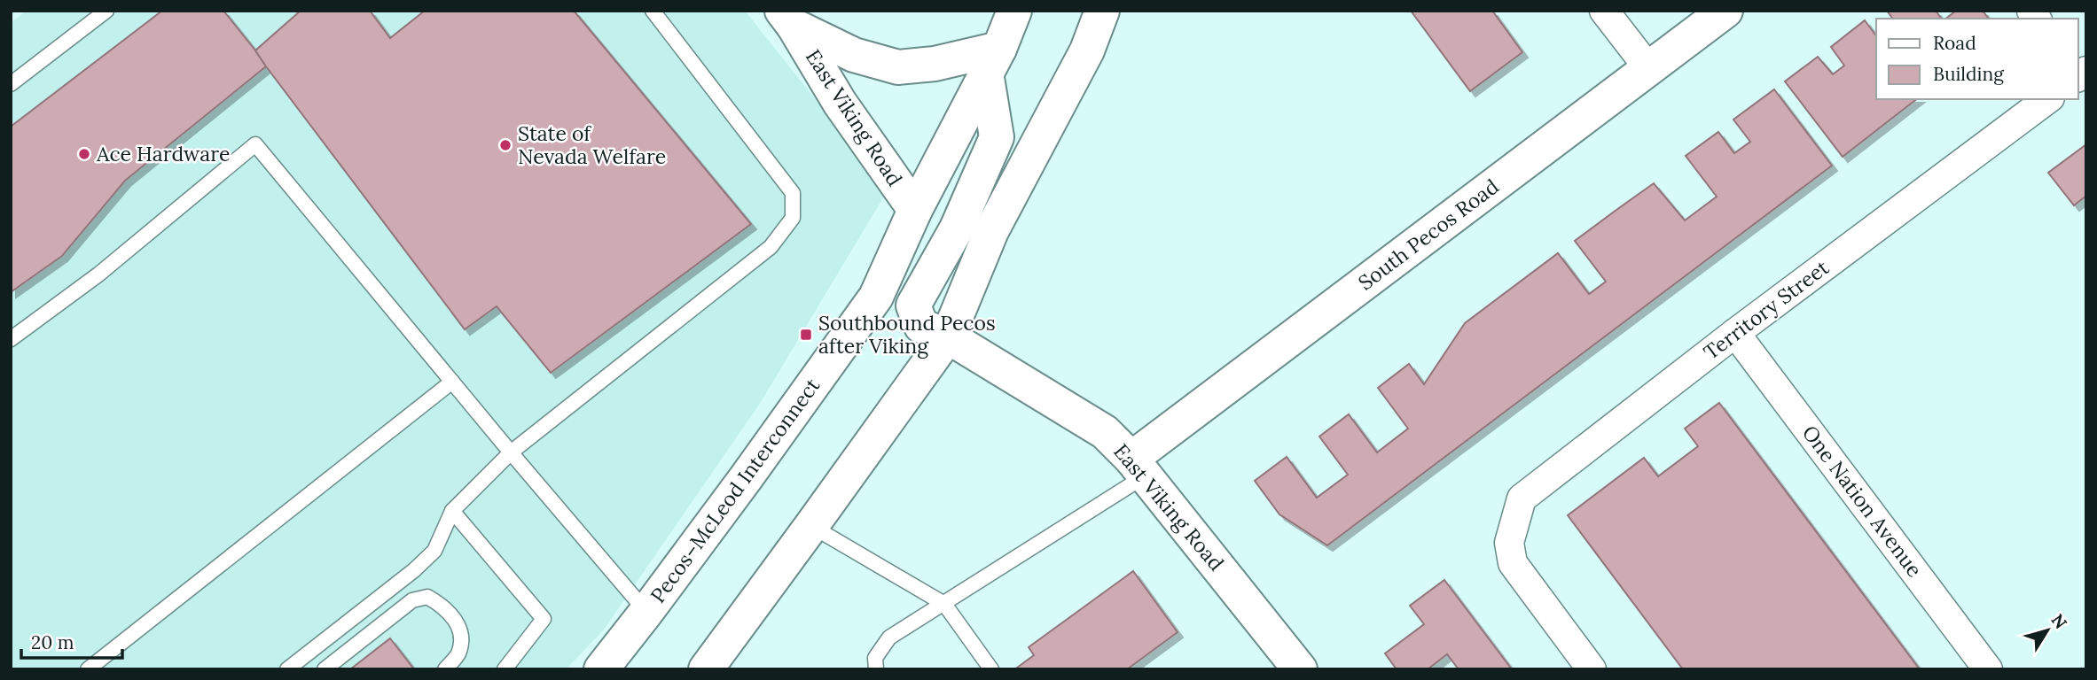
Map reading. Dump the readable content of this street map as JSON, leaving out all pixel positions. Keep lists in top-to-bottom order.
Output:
{
  "streets": {
    "main road": ["East Viking Road", "South Pecos Road", "Pecos–McLeod Interconnect"],
    "street": ["Territory Street", "One Nation Avenue"]
  },
  "crossings": [
    ["East Viking Road", "South Pecos Road"],
    ["East Viking Road", "Pecos–McLeod Interconnect"],
    ["Territory Street", "One Nation Avenue"]
  ],
  "places": {
    "other": ["State of Nevada Welfare", "Ace Hardware"],
    "transit": ["Southbound Pecos after Viking"]
  },
  "legend": ["Road", "Building"],
  "scale_bar": "20 m",
  "north": "top right"
}
